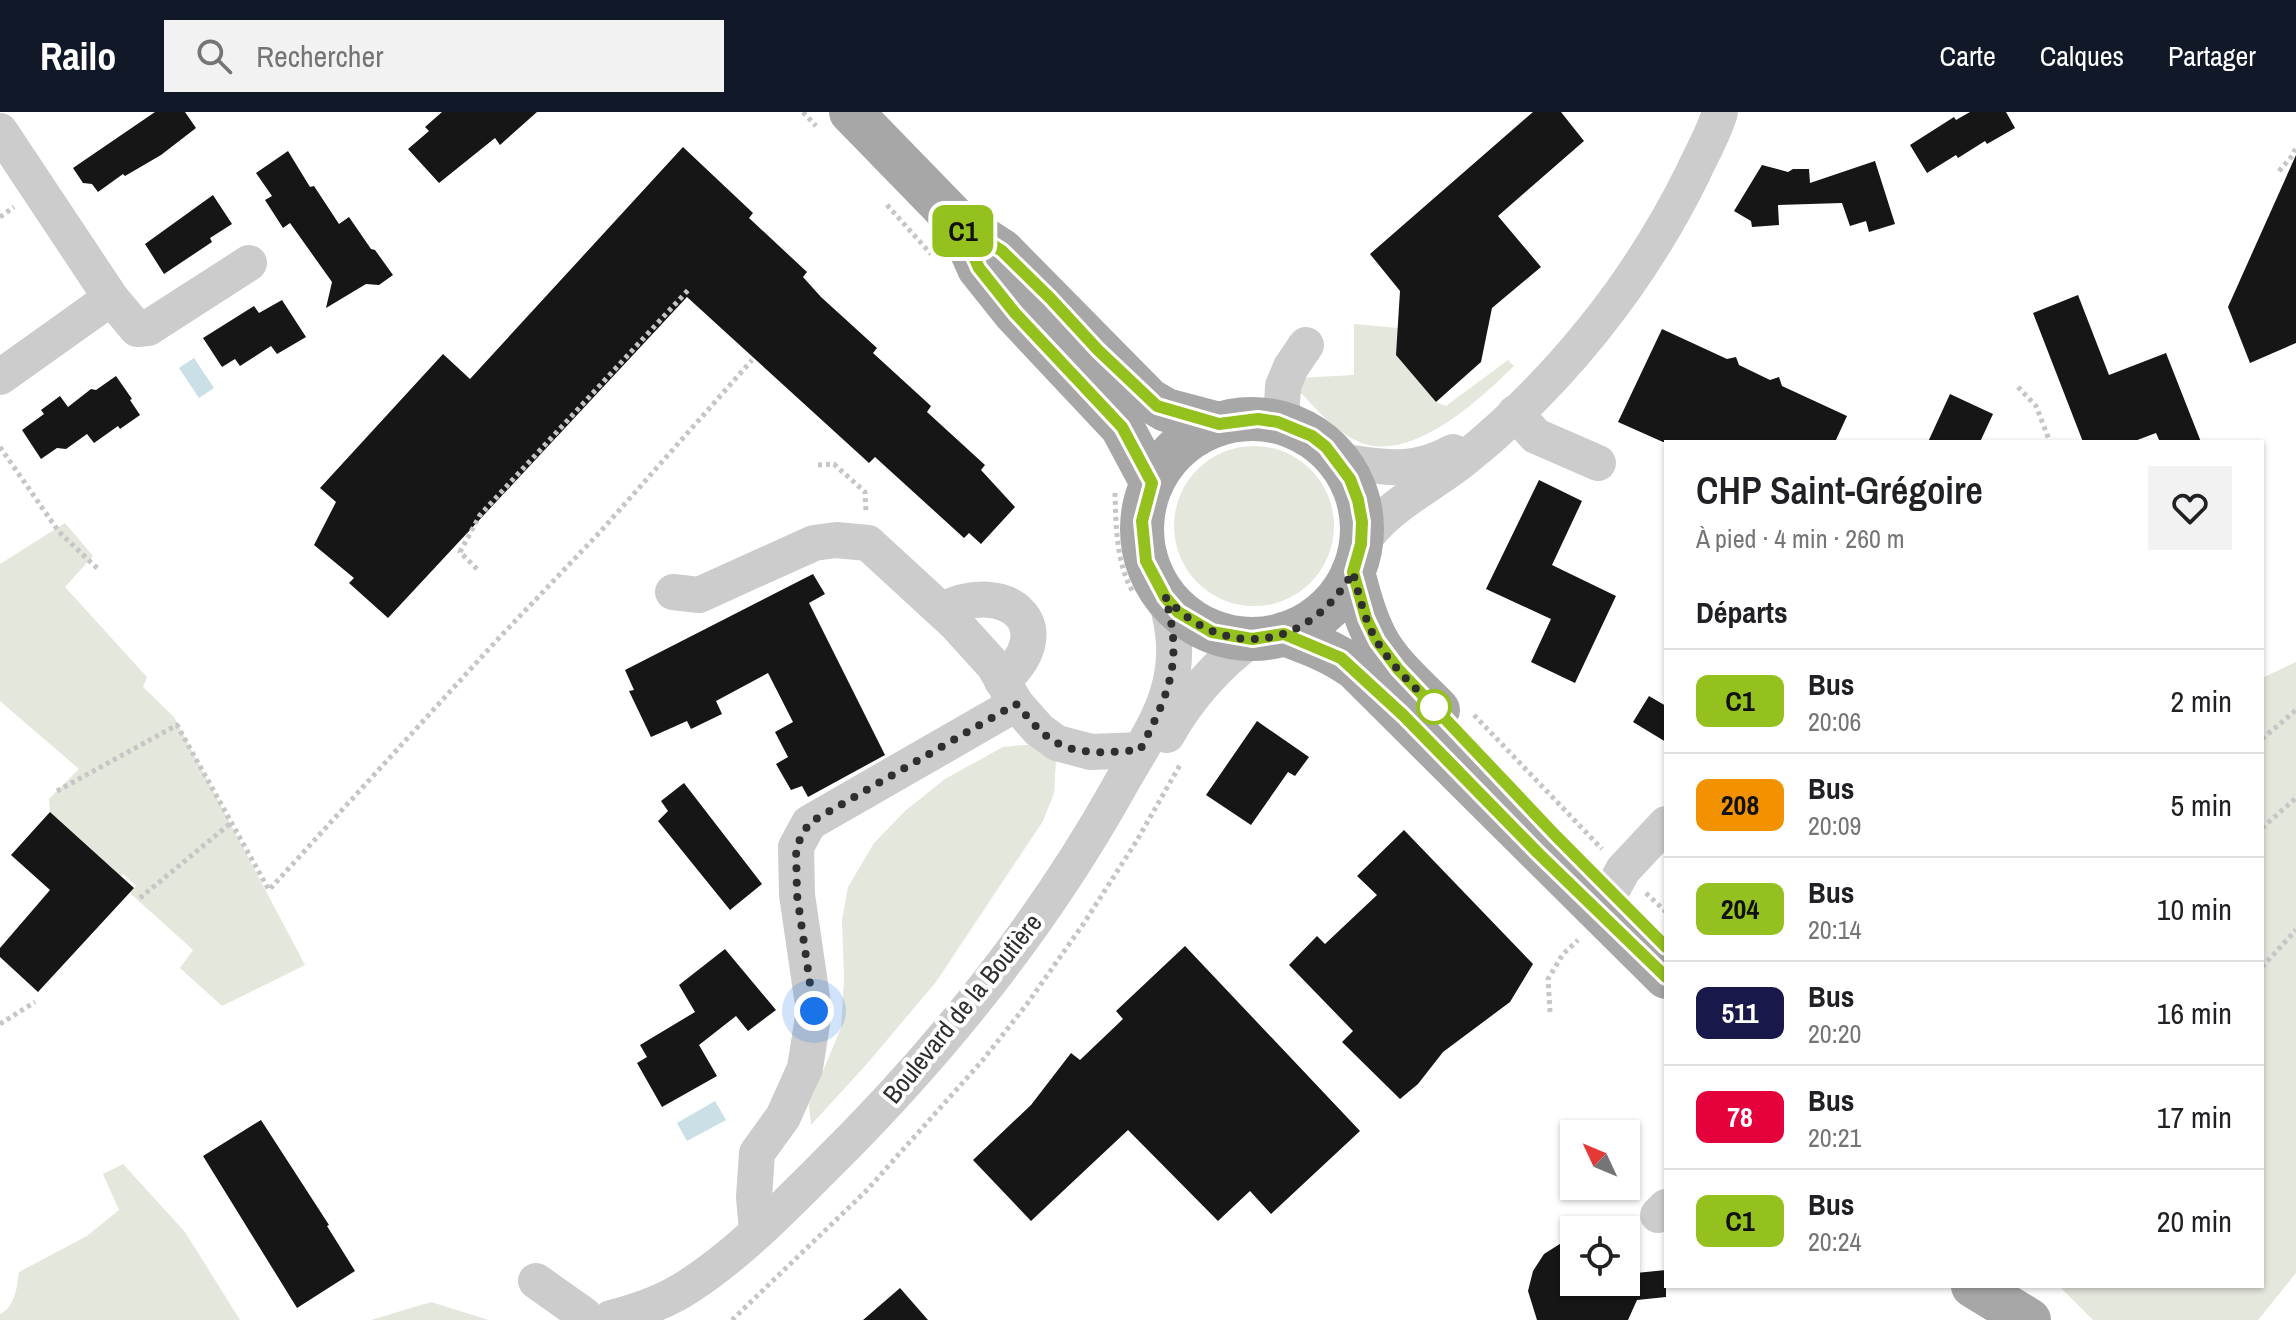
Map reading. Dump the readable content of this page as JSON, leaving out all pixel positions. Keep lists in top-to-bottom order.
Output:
{
  "streets": {
    "street": ["Boulevard de la Boutière"]
  },
  "lines": ["bus line C1"],
  "north": "top left",
  "page": {
    "header": "Railo",
    "search": "Rechercher",
    "nav": ["Carte", "Calques", "Partager"],
    "on_map": "C1",
    "heading": [
      ["CHP Saint-Grégoire", "À pied · 4 min · 260 m"],
      "Départs"
    ],
    "list": [
      {
        "mark": "C1",
        "name": "Bus",
        "note": "20:06",
        "value": "2 min"
      },
      {
        "mark": "208",
        "name": "Bus",
        "note": "20:09",
        "value": "5 min"
      },
      {
        "mark": "204",
        "name": "Bus",
        "note": "20:14",
        "value": "10 min"
      },
      {
        "mark": "511",
        "name": "Bus",
        "note": "20:20",
        "value": "16 min"
      },
      {
        "mark": "78",
        "name": "Bus",
        "note": "20:21",
        "value": "17 min"
      },
      {
        "mark": "C1",
        "name": "Bus",
        "note": "20:24",
        "value": "20 min"
      }
    ]
  }
}
